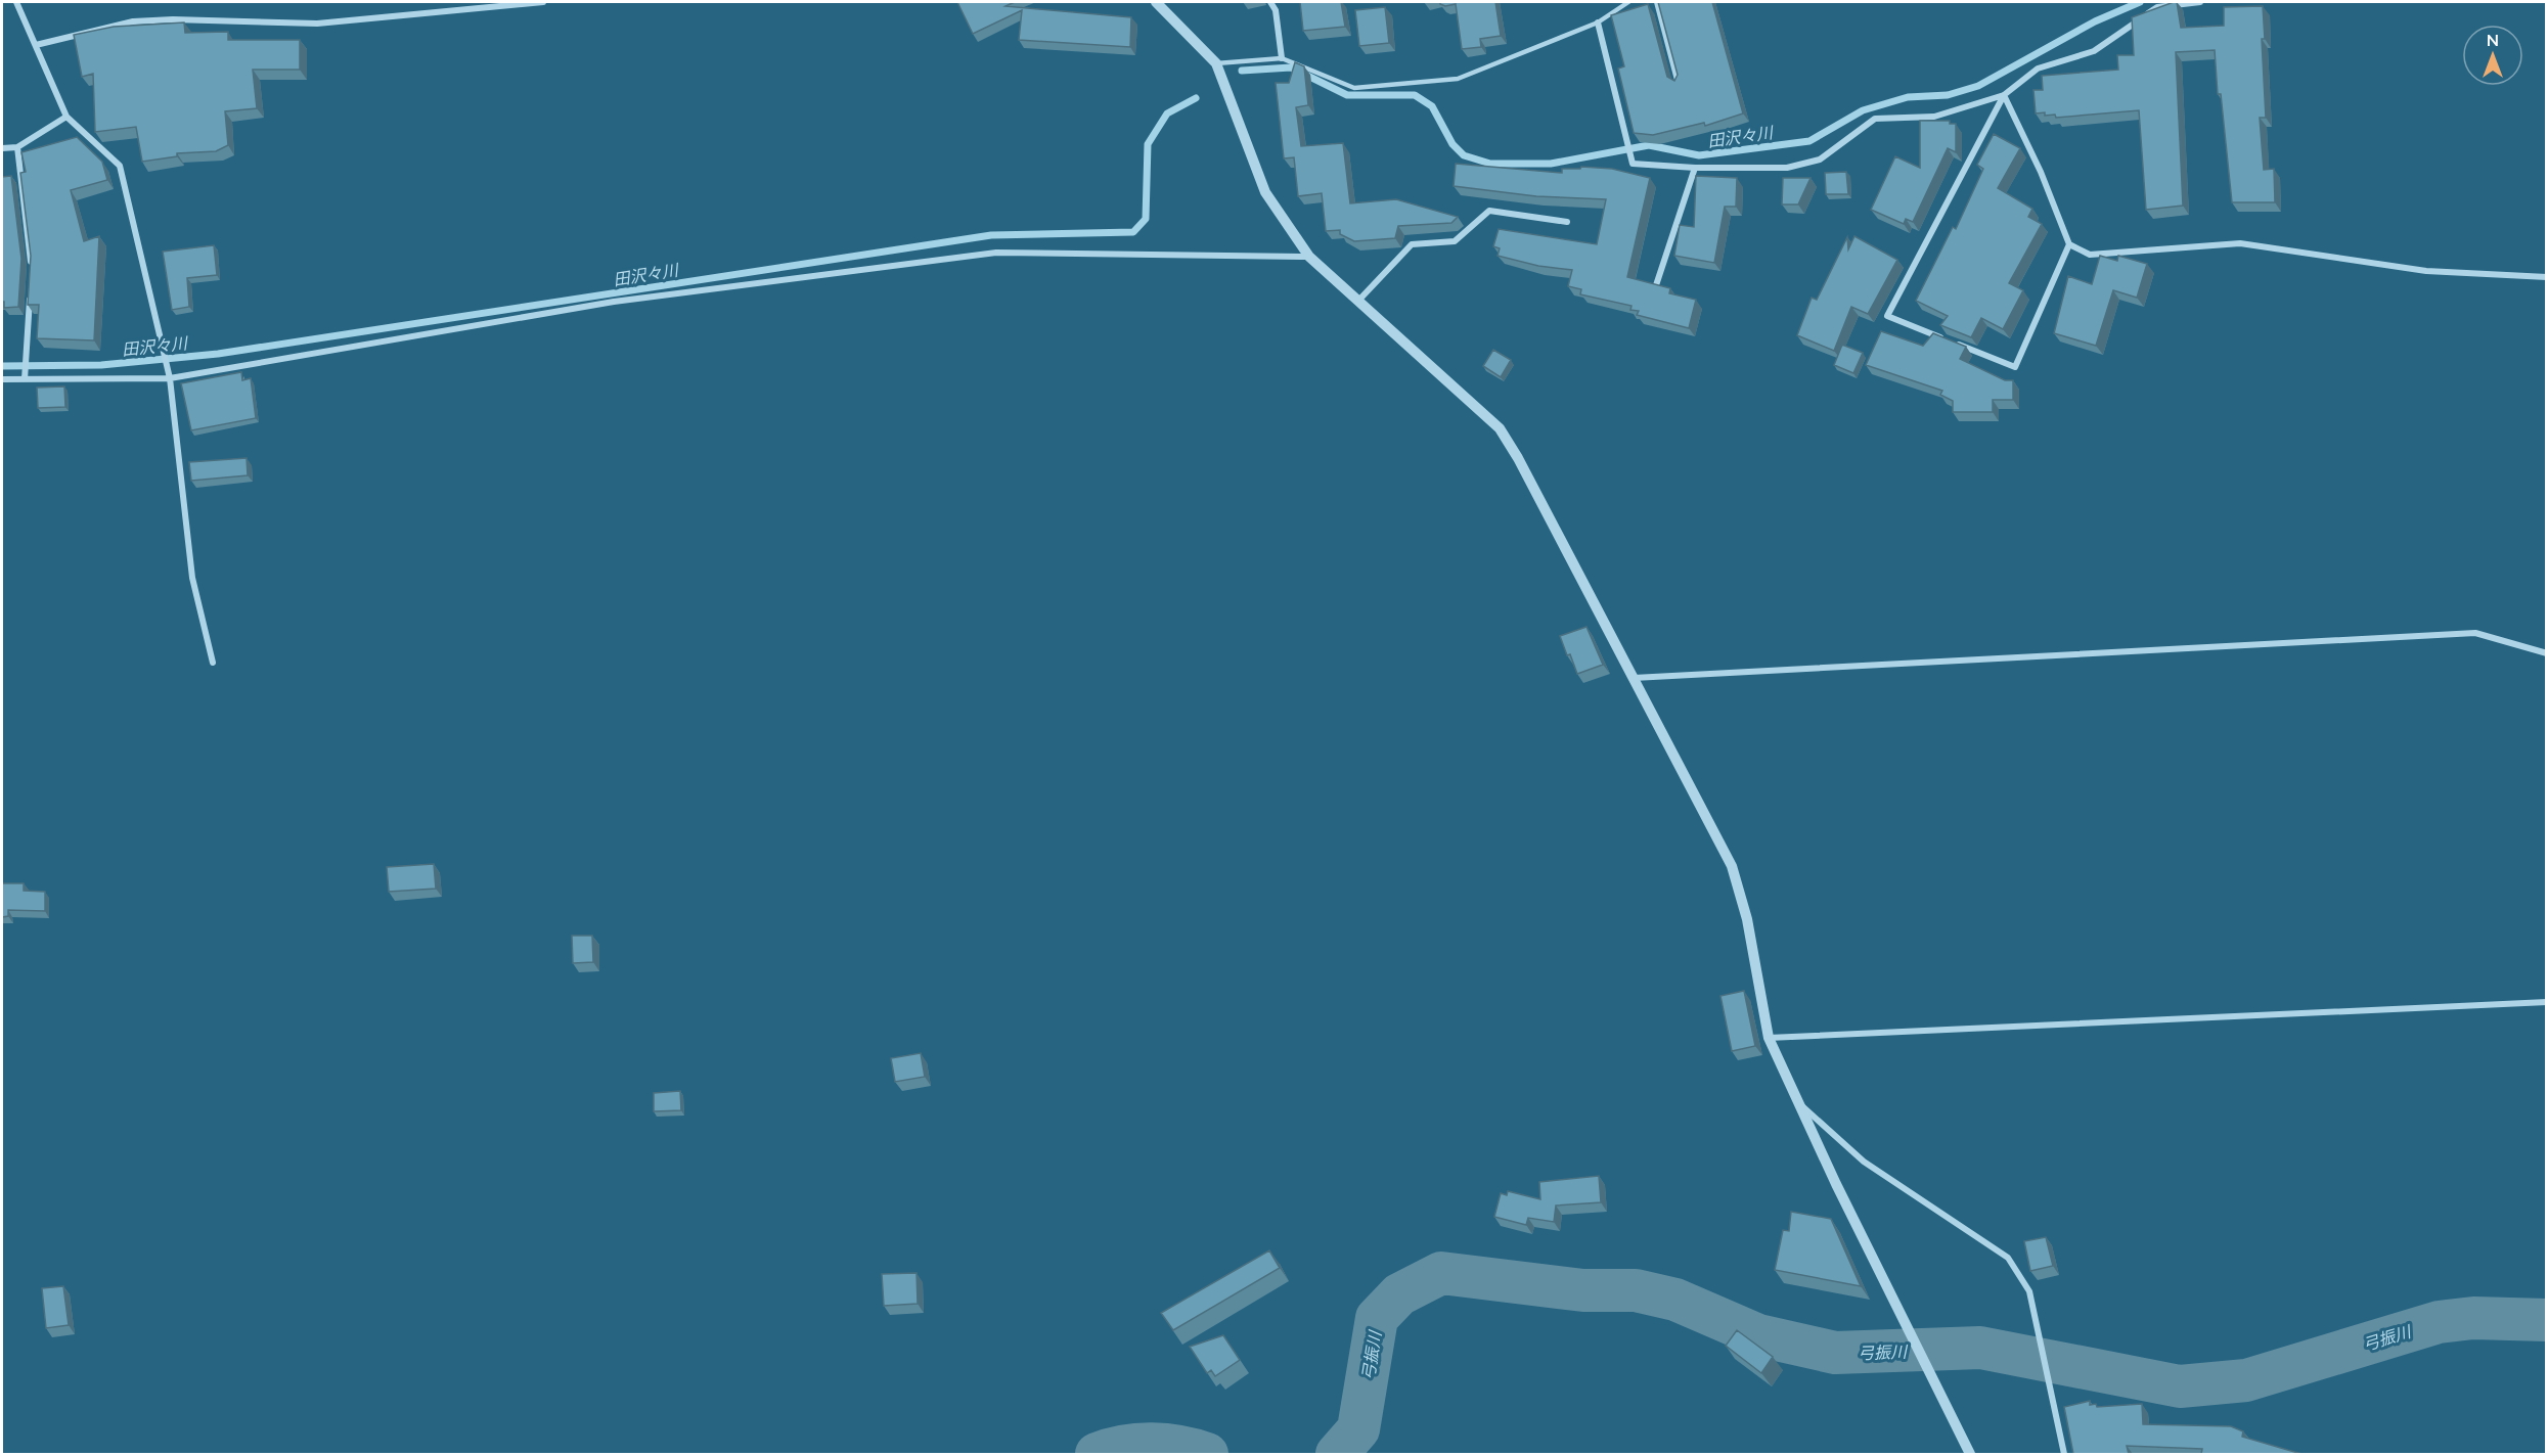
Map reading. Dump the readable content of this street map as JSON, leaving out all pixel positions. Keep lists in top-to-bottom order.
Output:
{
  "water": ["田沢々川", "弓振川"],
  "north": "top"
}
